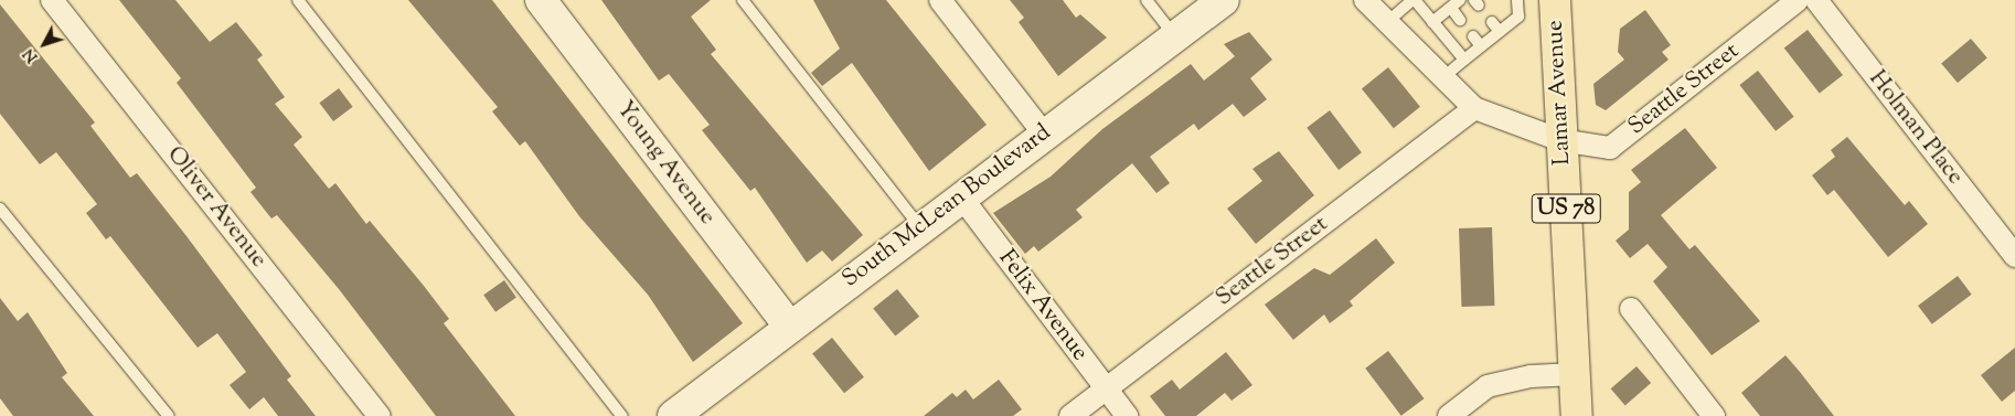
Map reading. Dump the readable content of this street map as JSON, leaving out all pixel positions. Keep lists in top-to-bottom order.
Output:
{
  "streets": {
    "main road": [
      "Lamar Avenue",
      "Young Avenue",
      "South McLean Boulevard",
      "US 78"
    ],
    "street": [
      "Seattle Street",
      "Holman Place",
      "Oliver Avenue",
      "Felix Avenue"
    ]
  },
  "crossings": [
    ["Seattle Street", "Lamar Avenue"],
    ["Seattle Street", "Felix Avenue"],
    ["Young Avenue", "South McLean Boulevard"],
    ["South McLean Boulevard", "Felix Avenue"]
  ],
  "north": "bottom left"
}
